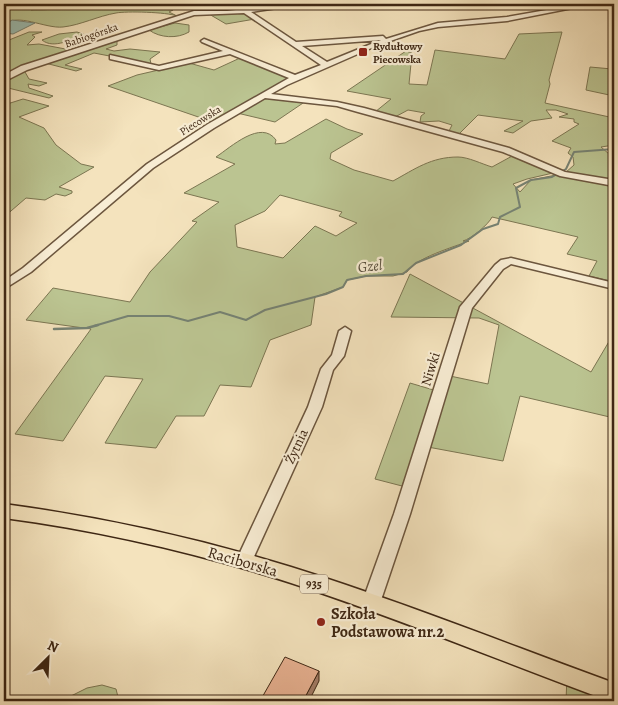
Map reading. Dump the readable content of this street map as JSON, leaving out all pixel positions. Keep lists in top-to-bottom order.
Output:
{
  "streets": {
    "main road": ["Raciborska", "935"],
    "street": [
      "Babiogórska",
      "Piecowska",
      "Niwki",
      "Żytnia"
    ]
  },
  "crossings": [
    ["Niwki", "Raciborska"],
    ["Żytnia", "Raciborska"]
  ],
  "water": ["Gzel"],
  "places": {
    "transit": ["Rydułtowy Piecowska"],
    "other": ["Szkoła Podstawowa nr.2"]
  },
  "north": "top right"
}
